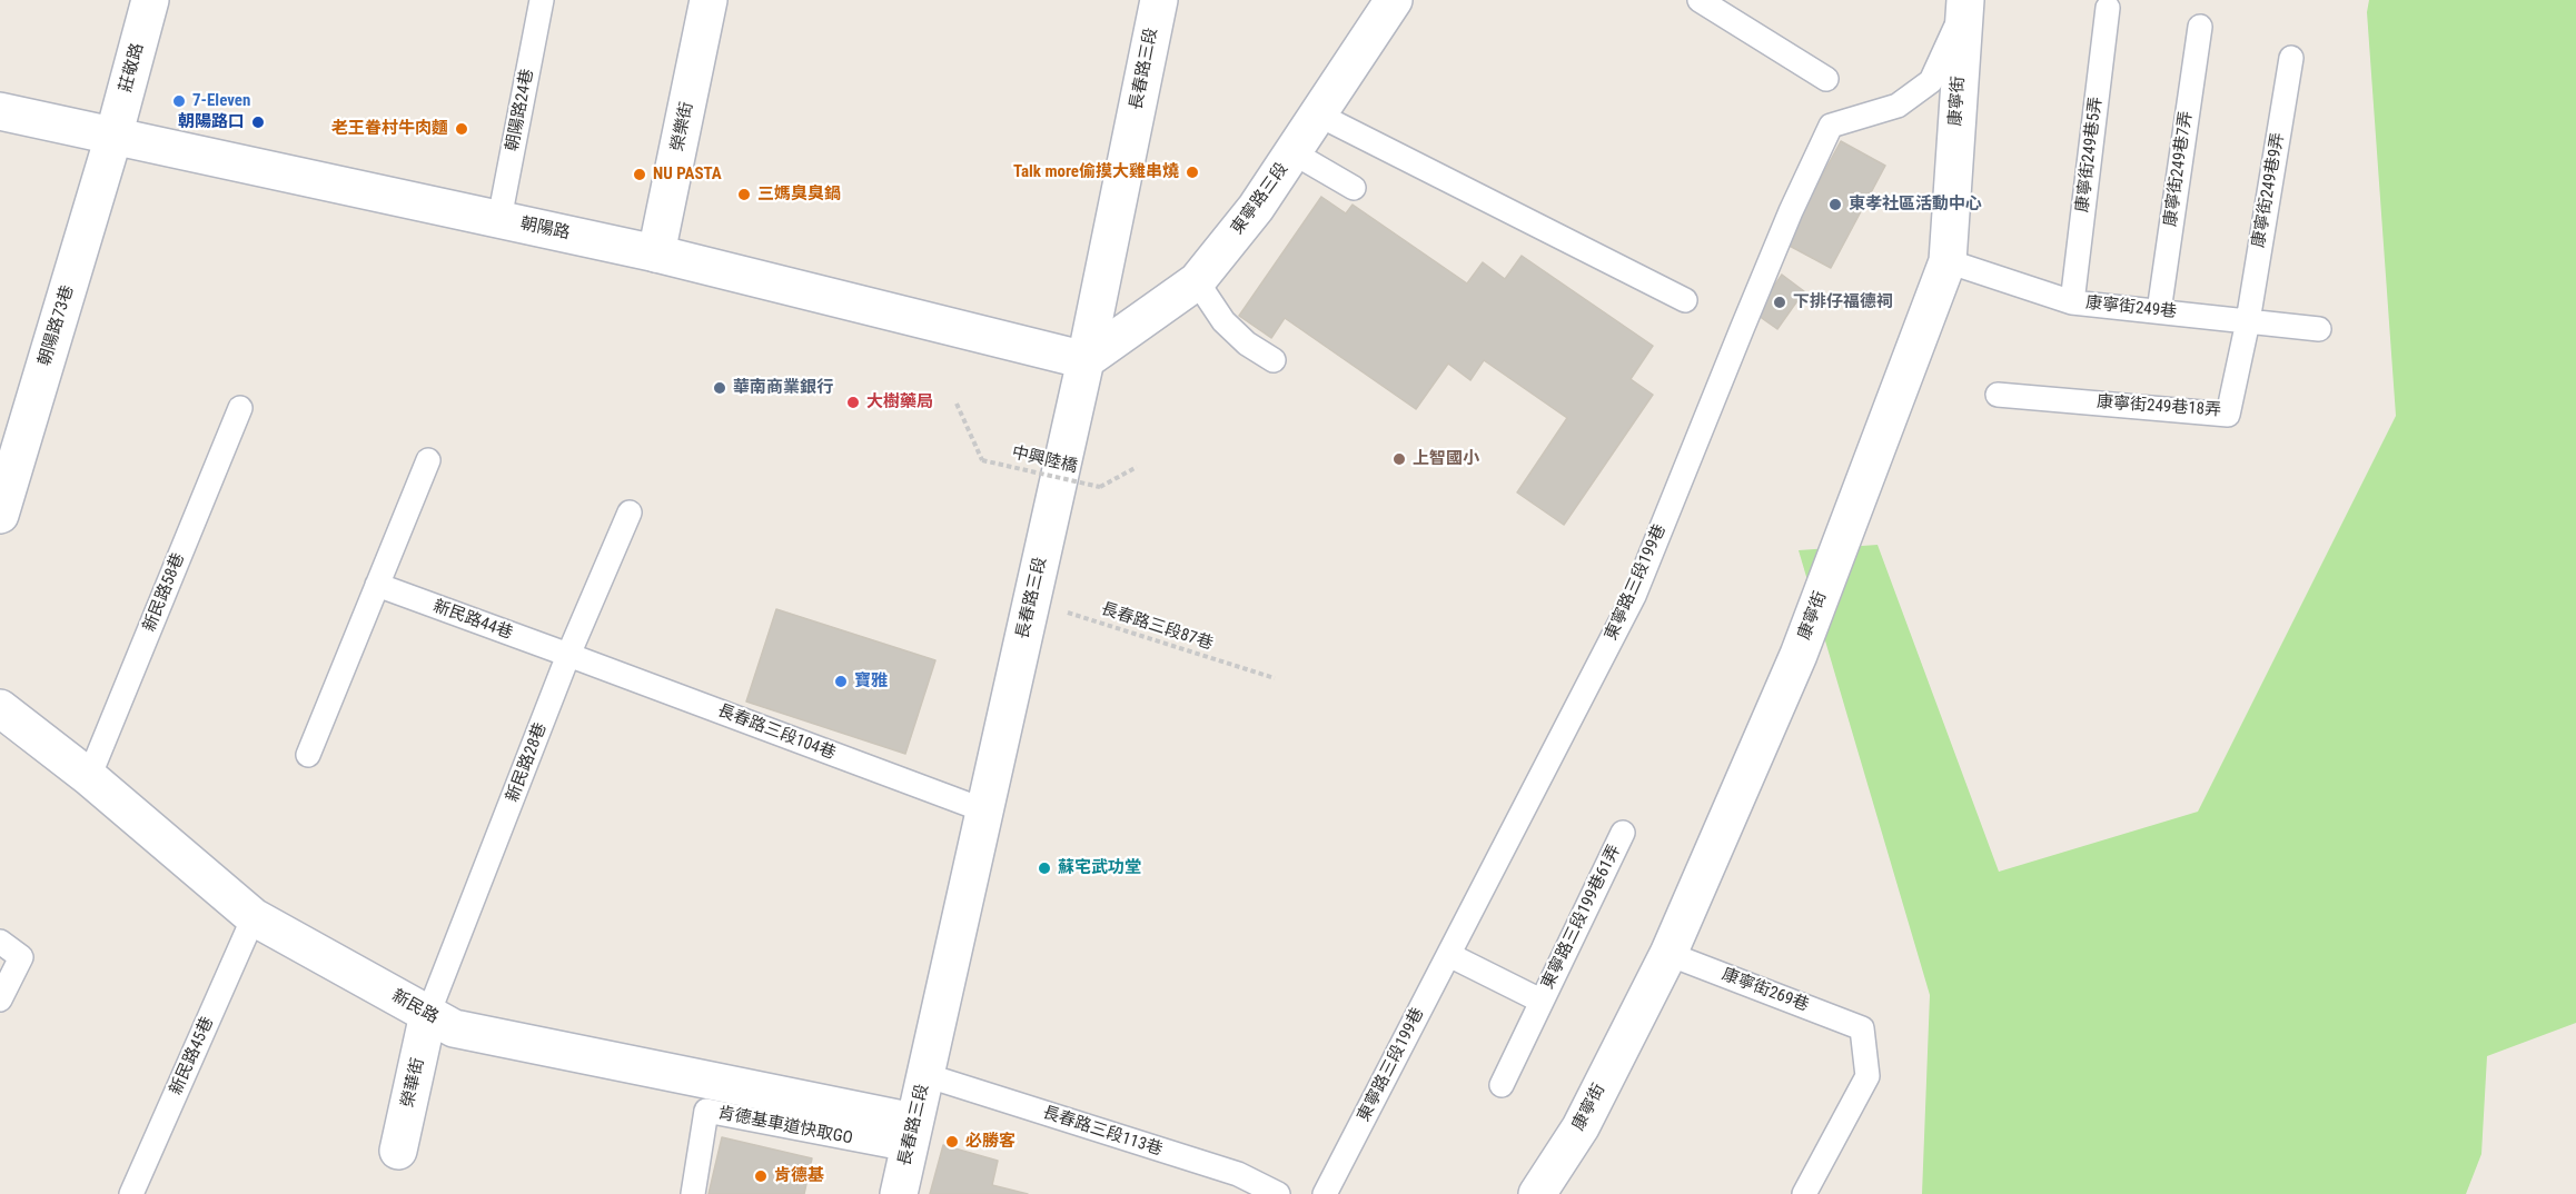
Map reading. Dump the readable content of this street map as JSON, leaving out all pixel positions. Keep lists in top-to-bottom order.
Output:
{
  "streets": {
    "street": [
      "莊敬路",
      "長春路三段",
      "康寧街",
      "榮樂街",
      "東寧路三段",
      "朝陽路",
      "朝陽路73巷",
      "新民路",
      "榮華街"
    ],
    "lane": [
      "朝陽路24巷",
      "康寧街249巷5弄",
      "康寧街249巷7弄",
      "康寧街249巷9弄",
      "康寧街249巷",
      "康寧街249巷18弄",
      "東寧路三段199巷",
      "新民路58巷",
      "新民路44巷",
      "長春路三段104巷",
      "新民路28巷",
      "東寧路三段199巷61弄",
      "康寧街269巷",
      "新民路45巷",
      "肯德基車道快取GO",
      "長春路三段113巷"
    ],
    "path": ["中興陸橋", "長春路三段87巷"]
  },
  "crossings": [
    ["莊敬路", "朝陽路"],
    ["莊敬路", "朝陽路73巷"],
    ["長春路三段", "東寧路三段"],
    ["長春路三段", "朝陽路"],
    ["長春路三段", "長春路三段87巷"],
    ["長春路三段", "長春路三段104巷"],
    ["長春路三段", "新民路"],
    ["長春路三段", "肯德基車道快取GO"],
    ["長春路三段", "長春路三段113巷"],
    ["康寧街", "康寧街249巷"],
    ["康寧街", "東寧路三段199巷"],
    ["康寧街", "康寧街269巷"],
    ["朝陽路24巷", "朝陽路"],
    ["榮樂街", "朝陽路"],
    ["康寧街249巷5弄", "康寧街249巷"],
    ["康寧街249巷7弄", "康寧街249巷"],
    ["康寧街249巷9弄", "康寧街249巷"],
    ["康寧街249巷9弄", "康寧街249巷18弄"],
    ["東寧路三段", "朝陽路"],
    ["朝陽路", "朝陽路73巷"],
    ["康寧街249巷", "康寧街249巷18弄"],
    ["東寧路三段199巷", "東寧路三段199巷61弄"],
    ["新民路58巷", "新民路"],
    ["新民路44巷", "長春路三段104巷"],
    ["新民路44巷", "新民路28巷"],
    ["長春路三段104巷", "新民路28巷"],
    ["新民路28巷", "新民路"],
    ["新民路28巷", "榮華街"],
    ["新民路", "新民路45巷"],
    ["新民路", "榮華街"],
    ["新民路", "肯德基車道快取GO"]
  ],
  "places": [
    "7-Eleven",
    "朝陽路口",
    "老王眷村牛肉麵",
    "Talk more偷摸大雞串燒",
    "NU PASTA",
    "三媽臭臭鍋",
    "東孝社區活動中心",
    "下排仔福德祠",
    "華南商業銀行",
    "大樹藥局",
    "上智國小",
    "寶雅",
    "蘇宅武功堂",
    "必勝客",
    "肯德基"
  ]
}
